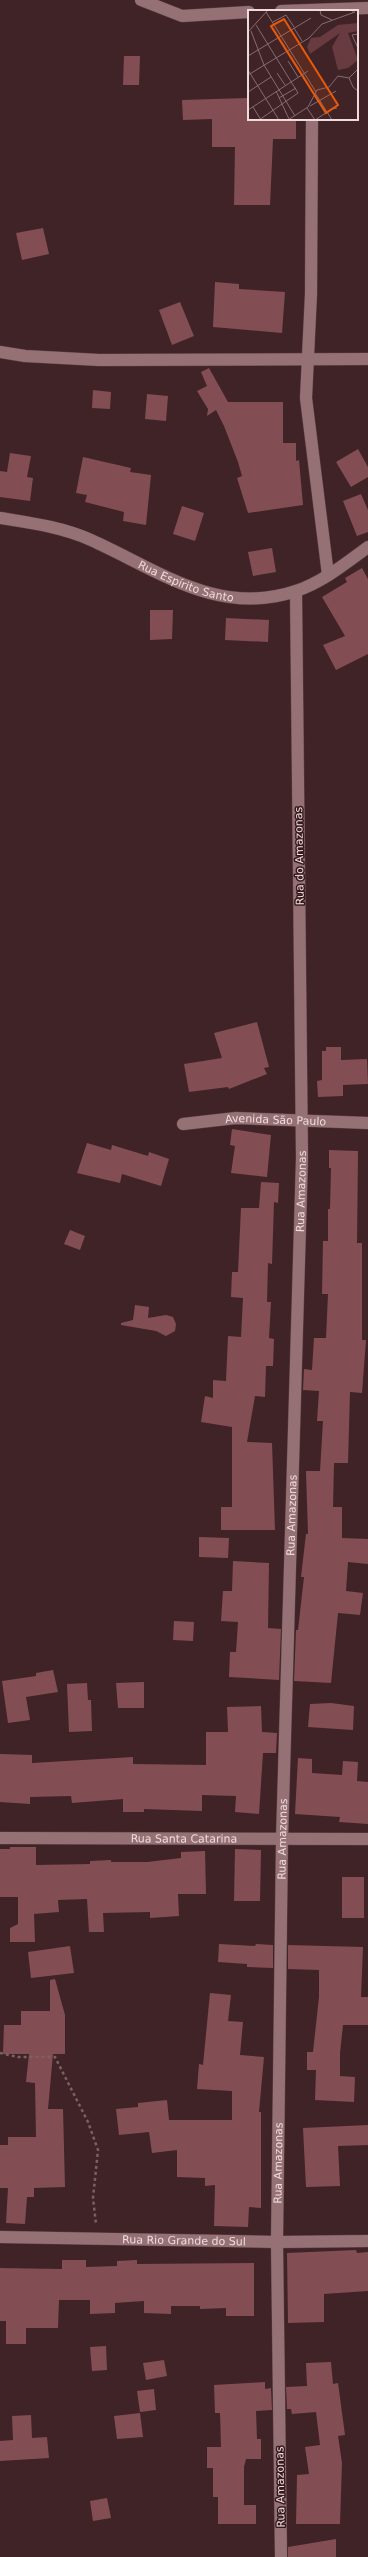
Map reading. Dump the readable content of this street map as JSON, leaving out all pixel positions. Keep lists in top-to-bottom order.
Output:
{
  "streets": {
    "street": [
      "Rua Espírito Santo",
      "Rua do Amazonas",
      "Avenida São Paulo",
      "Rua Amazonas",
      "Rua Santa Catarina",
      "Rua Rio Grande do Sul"
    ]
  },
  "crossings": [
    ["Rua Espírito Santo", "Rua do Amazonas"],
    ["Rua do Amazonas", "Avenida São Paulo"],
    ["Rua do Amazonas", "Rua Amazonas"],
    ["Avenida São Paulo", "Rua Amazonas"],
    ["Rua Amazonas", "Rua Santa Catarina"],
    ["Rua Amazonas", "Rua Rio Grande do Sul"]
  ]
}
